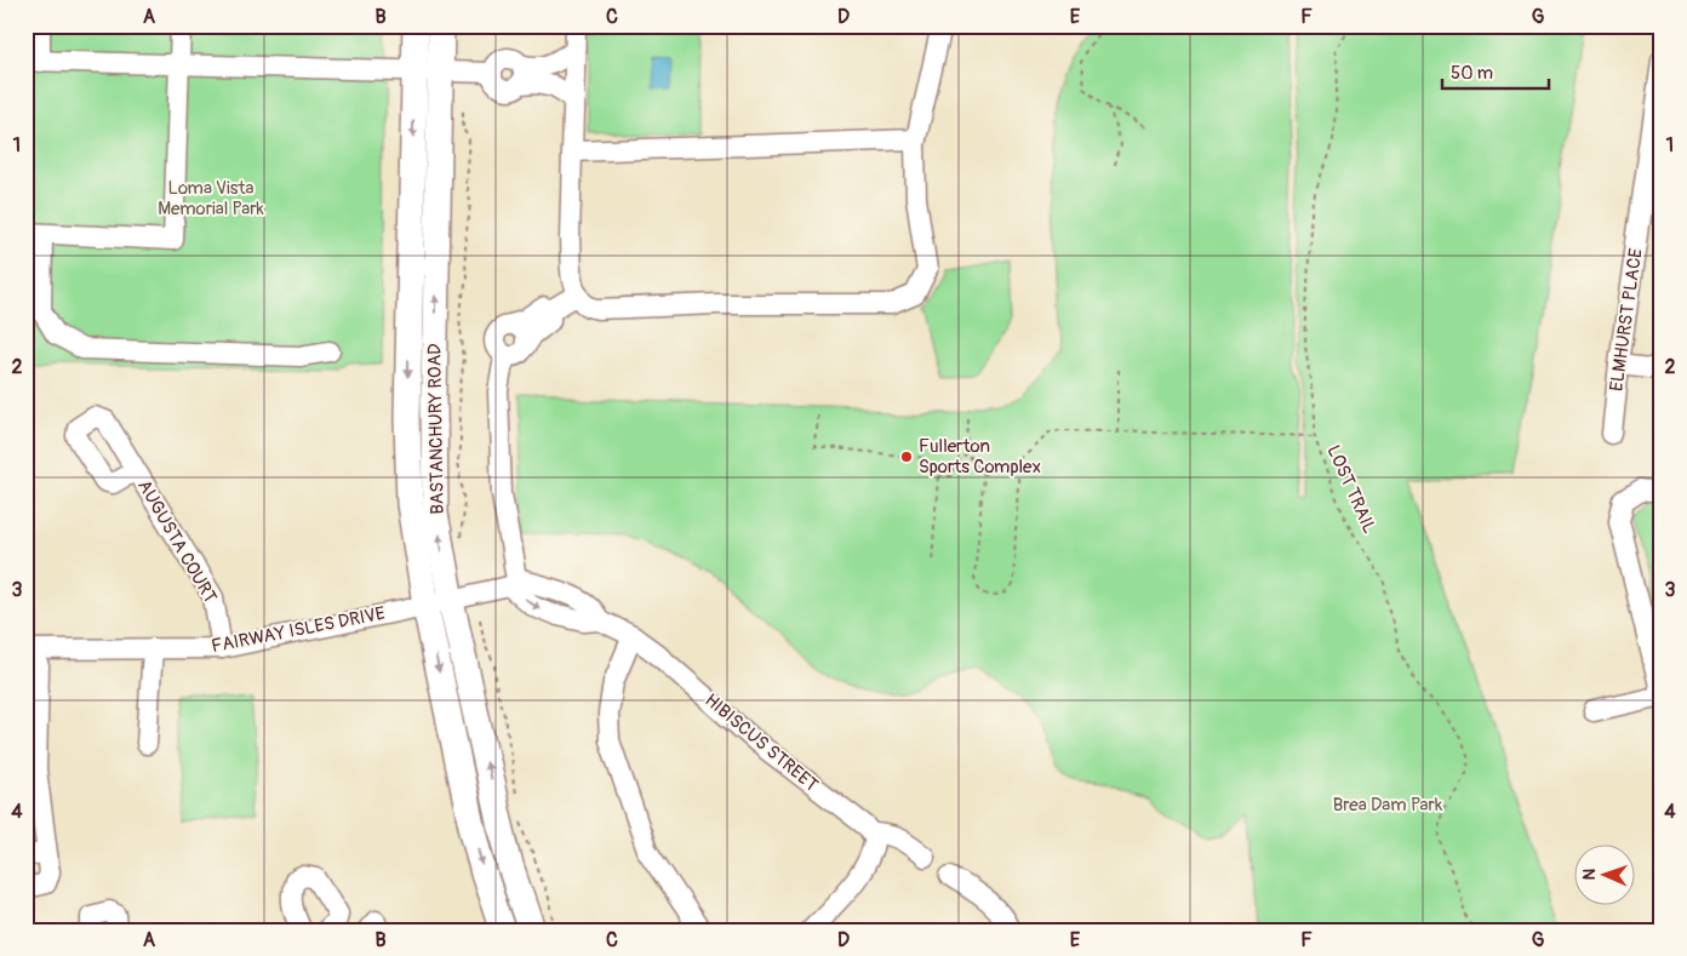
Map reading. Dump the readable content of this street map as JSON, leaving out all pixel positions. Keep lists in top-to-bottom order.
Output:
{
  "streets": {
    "main road": ["BASTANCHURY ROAD"],
    "street": [
      "ELMHURST PLACE",
      "AUGUSTA COURT",
      "FAIRWAY ISLES DRIVE",
      "HIBISCUS STREET"
    ],
    "path": ["LOST TRAIL"]
  },
  "crossings": [
    ["BASTANCHURY ROAD", "FAIRWAY ISLES DRIVE"],
    ["AUGUSTA COURT", "FAIRWAY ISLES DRIVE"],
    ["FAIRWAY ISLES DRIVE", "HIBISCUS STREET"]
  ],
  "parks": ["Loma Vista Memorial Park", "Brea Dam Park"],
  "places": ["Fullerton Sports Complex"],
  "scale_bar": "50 m",
  "north": "left",
  "grid": {
    "columns": [
      "A",
      "B",
      "C",
      "D",
      "E",
      "F",
      "G"
    ],
    "rows": [
      "1",
      "2",
      "3",
      "4"
    ]
  }
}
